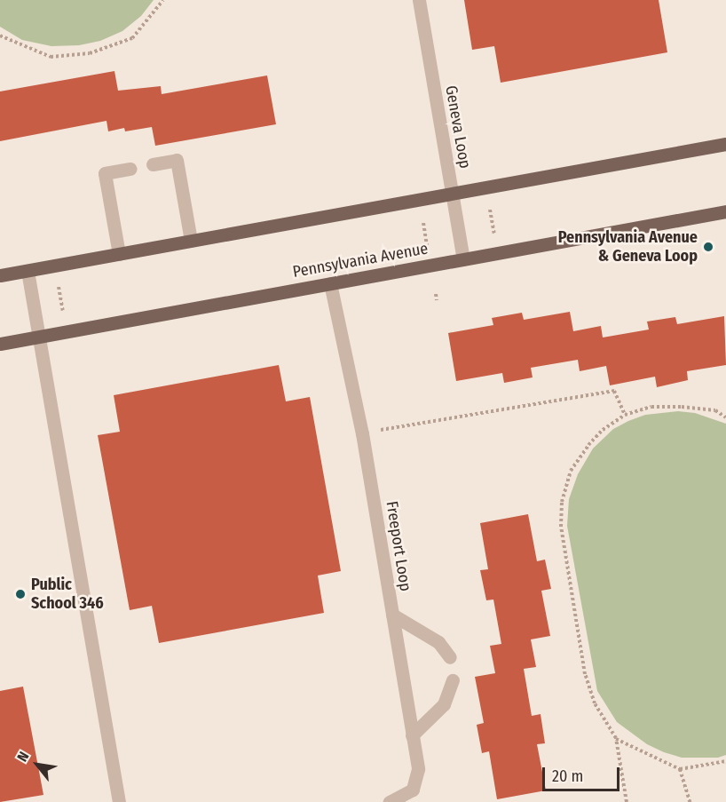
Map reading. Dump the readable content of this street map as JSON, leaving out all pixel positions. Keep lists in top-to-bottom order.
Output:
{
  "streets": {
    "main road": ["Pennsylvania Avenue"],
    "street": ["Geneva Loop", "Freeport Loop"]
  },
  "crossings": [
    ["Geneva Loop", "Pennsylvania Avenue"],
    ["Pennsylvania Avenue", "Freeport Loop"]
  ],
  "places": ["Pennsylvania Avenue & Geneva Loop", "Public School 346"],
  "scale_bar": "20 m",
  "north": "top left"
}
